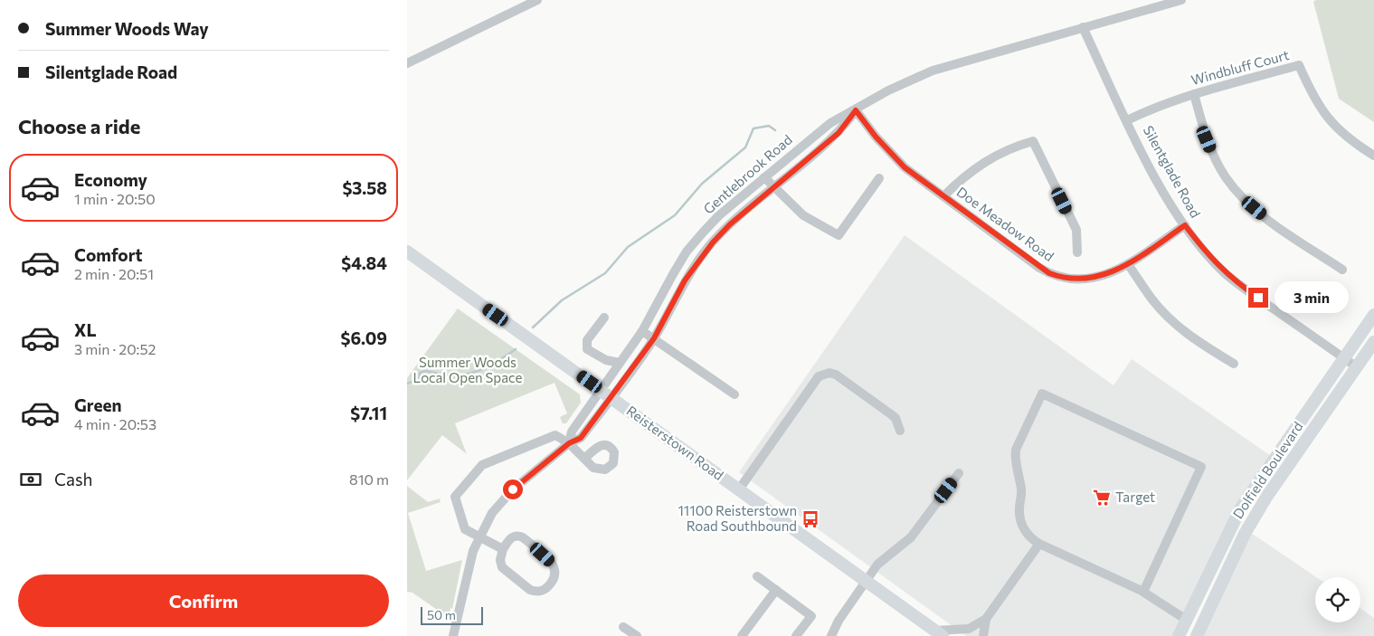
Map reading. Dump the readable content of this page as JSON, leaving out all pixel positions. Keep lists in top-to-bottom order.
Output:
{
  "streets": {
    "main road": ["Reisterstown Road", "Dolfield Boulevard"],
    "street": [
      "Windbluff Court",
      "Silentglade Road",
      "Gentlebrook Road",
      "Doe Meadow Road"
    ]
  },
  "crossings": [
    ["Windbluff Court", "Silentglade Road"],
    ["Silentglade Road", "Gentlebrook Road"],
    ["Silentglade Road", "Doe Meadow Road"],
    ["Silentglade Road", "Dolfield Boulevard"],
    ["Gentlebrook Road", "Doe Meadow Road"],
    ["Gentlebrook Road", "Reisterstown Road"]
  ],
  "parks": ["Summer Woods Local Open Space"],
  "places": {
    "supermarket": ["Target"],
    "bus stop": ["11100 Reisterstown Road Southbound"]
  },
  "scale_bar": "50 m",
  "page": {
    "banner": ["Summer Woods Way", "Silentglade Road"],
    "heading": "Choose a ride",
    "list": [
      {
        "name": "Economy",
        "note": "1 min · 20:50",
        "value": "$3.58"
      },
      {
        "name": "Comfort",
        "note": "2 min · 20:51",
        "value": "$4.84"
      },
      {
        "name": "XL",
        "note": "3 min · 20:52",
        "value": "$6.09"
      },
      {
        "name": "Green",
        "note": "4 min · 20:53",
        "value": "$7.11"
      }
    ],
    "bubble": "3 min",
    "pay": ["Cash", "810 m"],
    "buttons": "Confirm",
    "scale": "50 m"
  }
}
